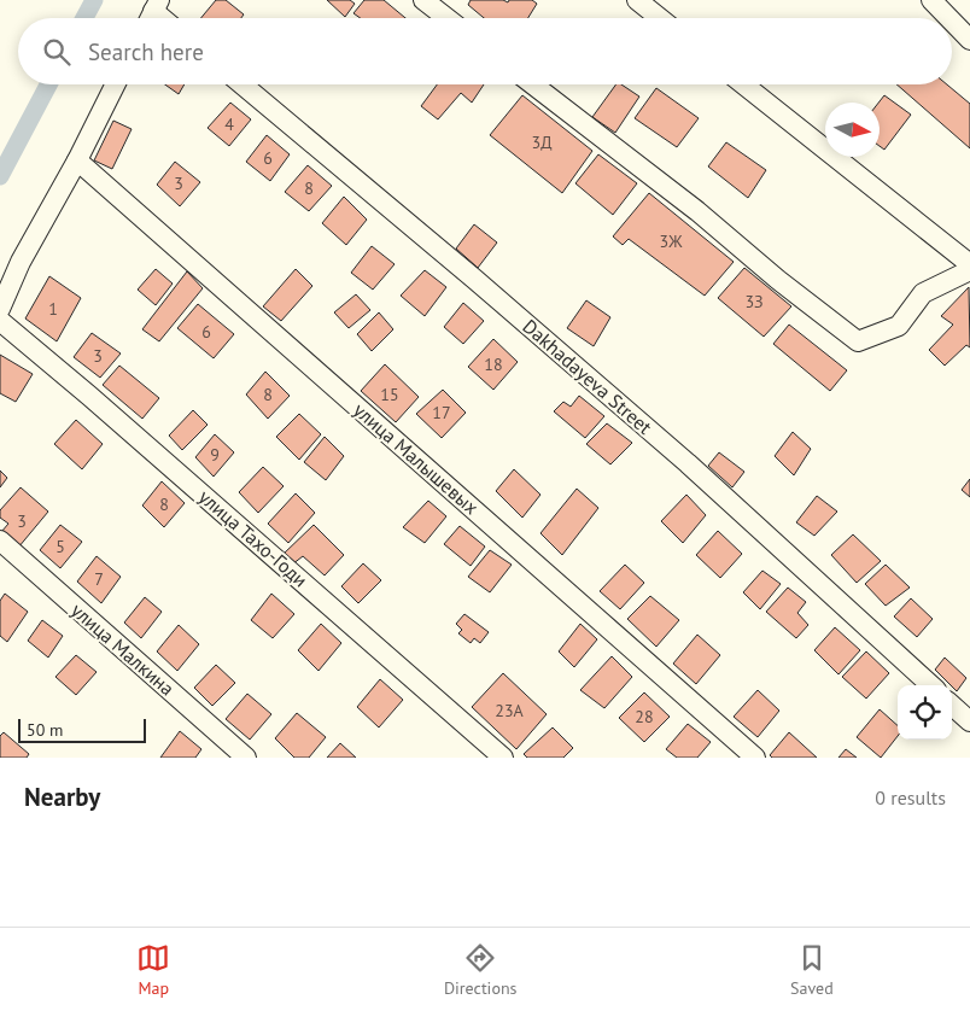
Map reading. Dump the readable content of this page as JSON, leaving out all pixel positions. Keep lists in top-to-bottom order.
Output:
{
  "streets": {
    "street": [
      "Dakhadayeva Street",
      "улица Малышевых",
      "улица Тахо-Годи",
      "улица Малкина"
    ]
  },
  "house_numbers": [
    "4",
    "3Д",
    "6",
    "3",
    "8",
    "3Ж",
    "3З",
    "1",
    "6",
    "3",
    "18",
    "8",
    "15",
    "17",
    "9",
    "8",
    "3",
    "5",
    "7",
    "23А",
    "28"
  ],
  "scale_bar": "50 m",
  "north": "right",
  "page": {
    "search": "Search here",
    "scale": "50 m",
    "heading": ["Nearby", "0 results"],
    "nav": ["Map", "Directions", "Saved"]
  }
}
